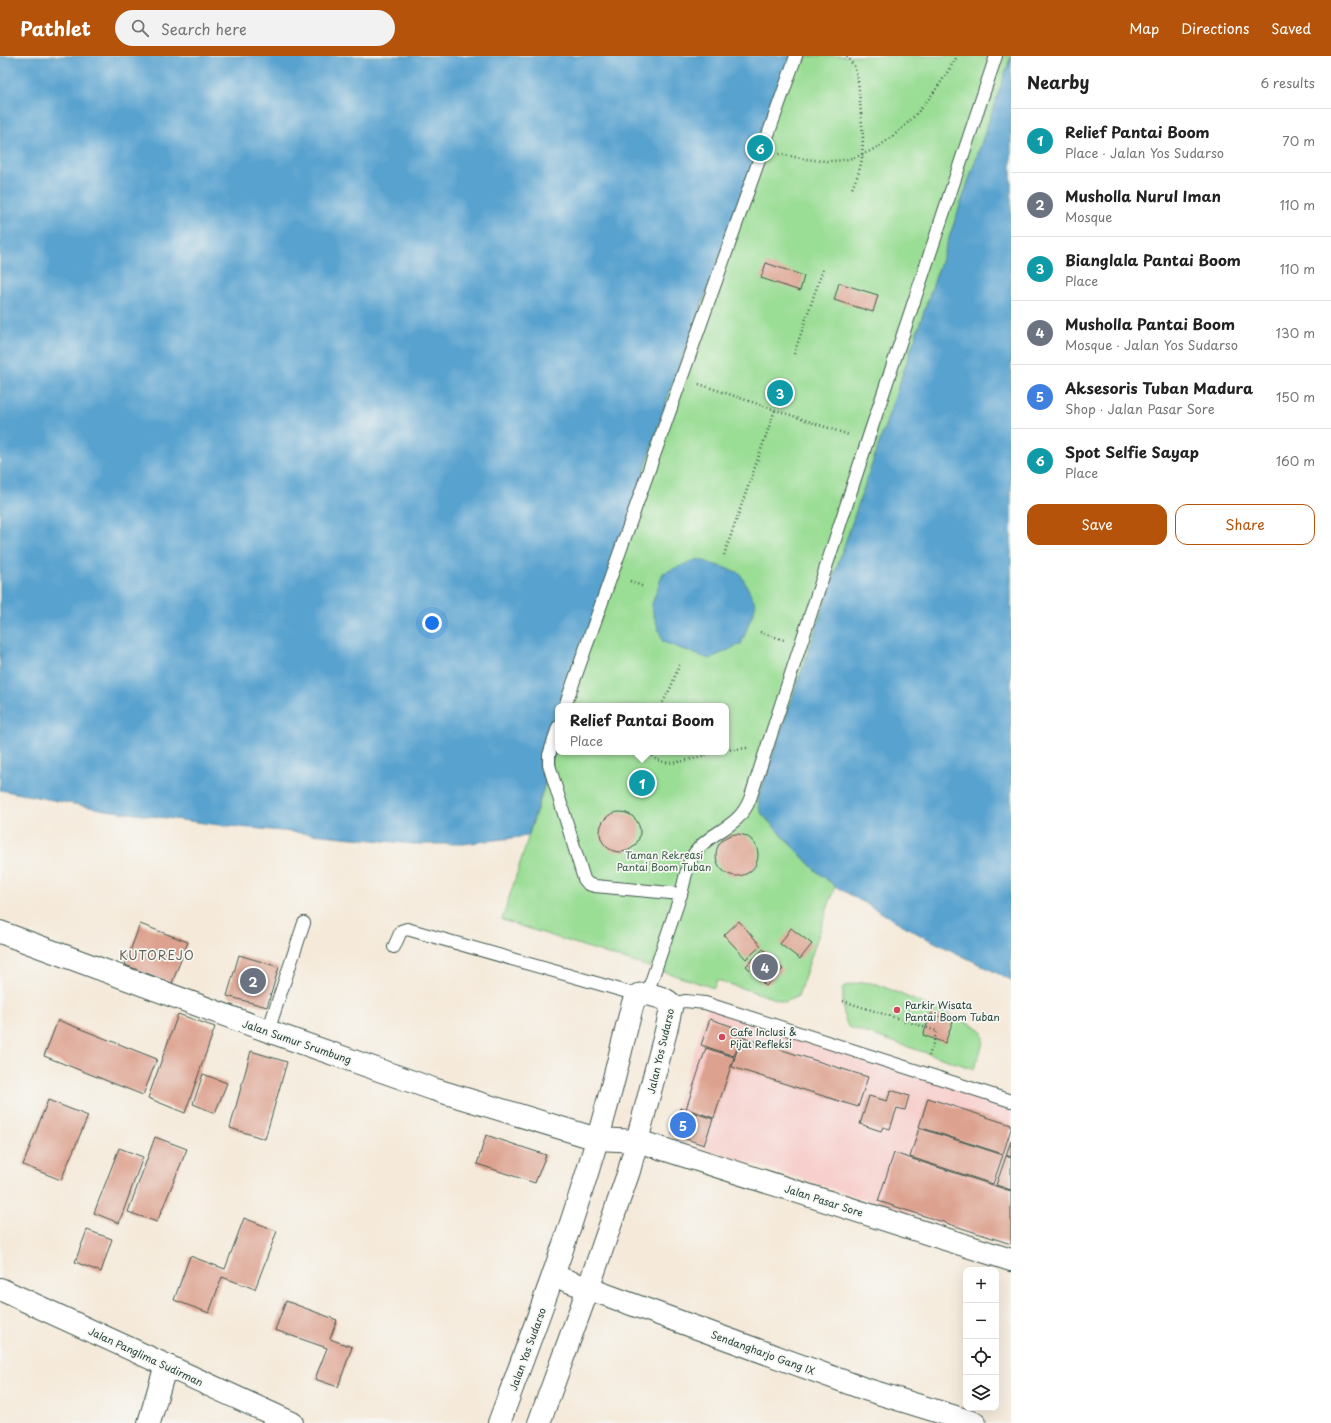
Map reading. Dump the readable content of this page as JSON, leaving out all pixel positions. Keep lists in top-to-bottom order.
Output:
{
  "streets": {
    "main road": [
      "Jalan Sumur Srumbung",
      "Jalan Yos Sudarso",
      "Jalan Pasar Sore",
      "Sendangharjo Gang IX",
      "Jalan Panglima Sudirman"
    ]
  },
  "crossings": [
    ["Jalan Sumur Srumbung", "Jalan Yos Sudarso"],
    ["Jalan Sumur Srumbung", "Jalan Pasar Sore"],
    ["Jalan Yos Sudarso", "Jalan Pasar Sore"],
    ["Jalan Yos Sudarso", "Sendangharjo Gang IX"]
  ],
  "districts": ["KUTOREJO"],
  "parks": ["Taman Rekreasi Pantai Boom Tuban"],
  "places": ["Parkir Wisata Pantai Boom Tuban", "Cafe Inclusi & Pijat Refleksi"],
  "page": {
    "header": "Pathlet",
    "search": "Search here",
    "nav": ["Map", "Directions", "Saved"],
    "heading": ["Nearby", "6 results"],
    "list": [
      {
        "mark": "1",
        "name": "Relief Pantai Boom",
        "note": "Place · Jalan Yos Sudarso",
        "value": "70 m"
      },
      {
        "mark": "2",
        "name": "Musholla Nurul Iman",
        "note": "Mosque",
        "value": "110 m"
      },
      {
        "mark": "3",
        "name": "Bianglala Pantai Boom",
        "note": "Place",
        "value": "110 m"
      },
      {
        "mark": "4",
        "name": "Musholla Pantai Boom",
        "note": "Mosque · Jalan Yos Sudarso",
        "value": "130 m"
      },
      {
        "mark": "5",
        "name": "Aksesoris Tuban Madura",
        "note": "Shop · Jalan Pasar Sore",
        "value": "150 m"
      },
      {
        "mark": "6",
        "name": "Spot Selfie Sayap",
        "note": "Place",
        "value": "160 m"
      }
    ],
    "pins": [
      "6",
      "3",
      "1",
      "4",
      "2",
      "5"
    ],
    "buttons": ["Save", "Share"],
    "popup": ["Relief Pantai Boom", "Place"],
    "map_buttons": ["+", "−"]
  }
}
